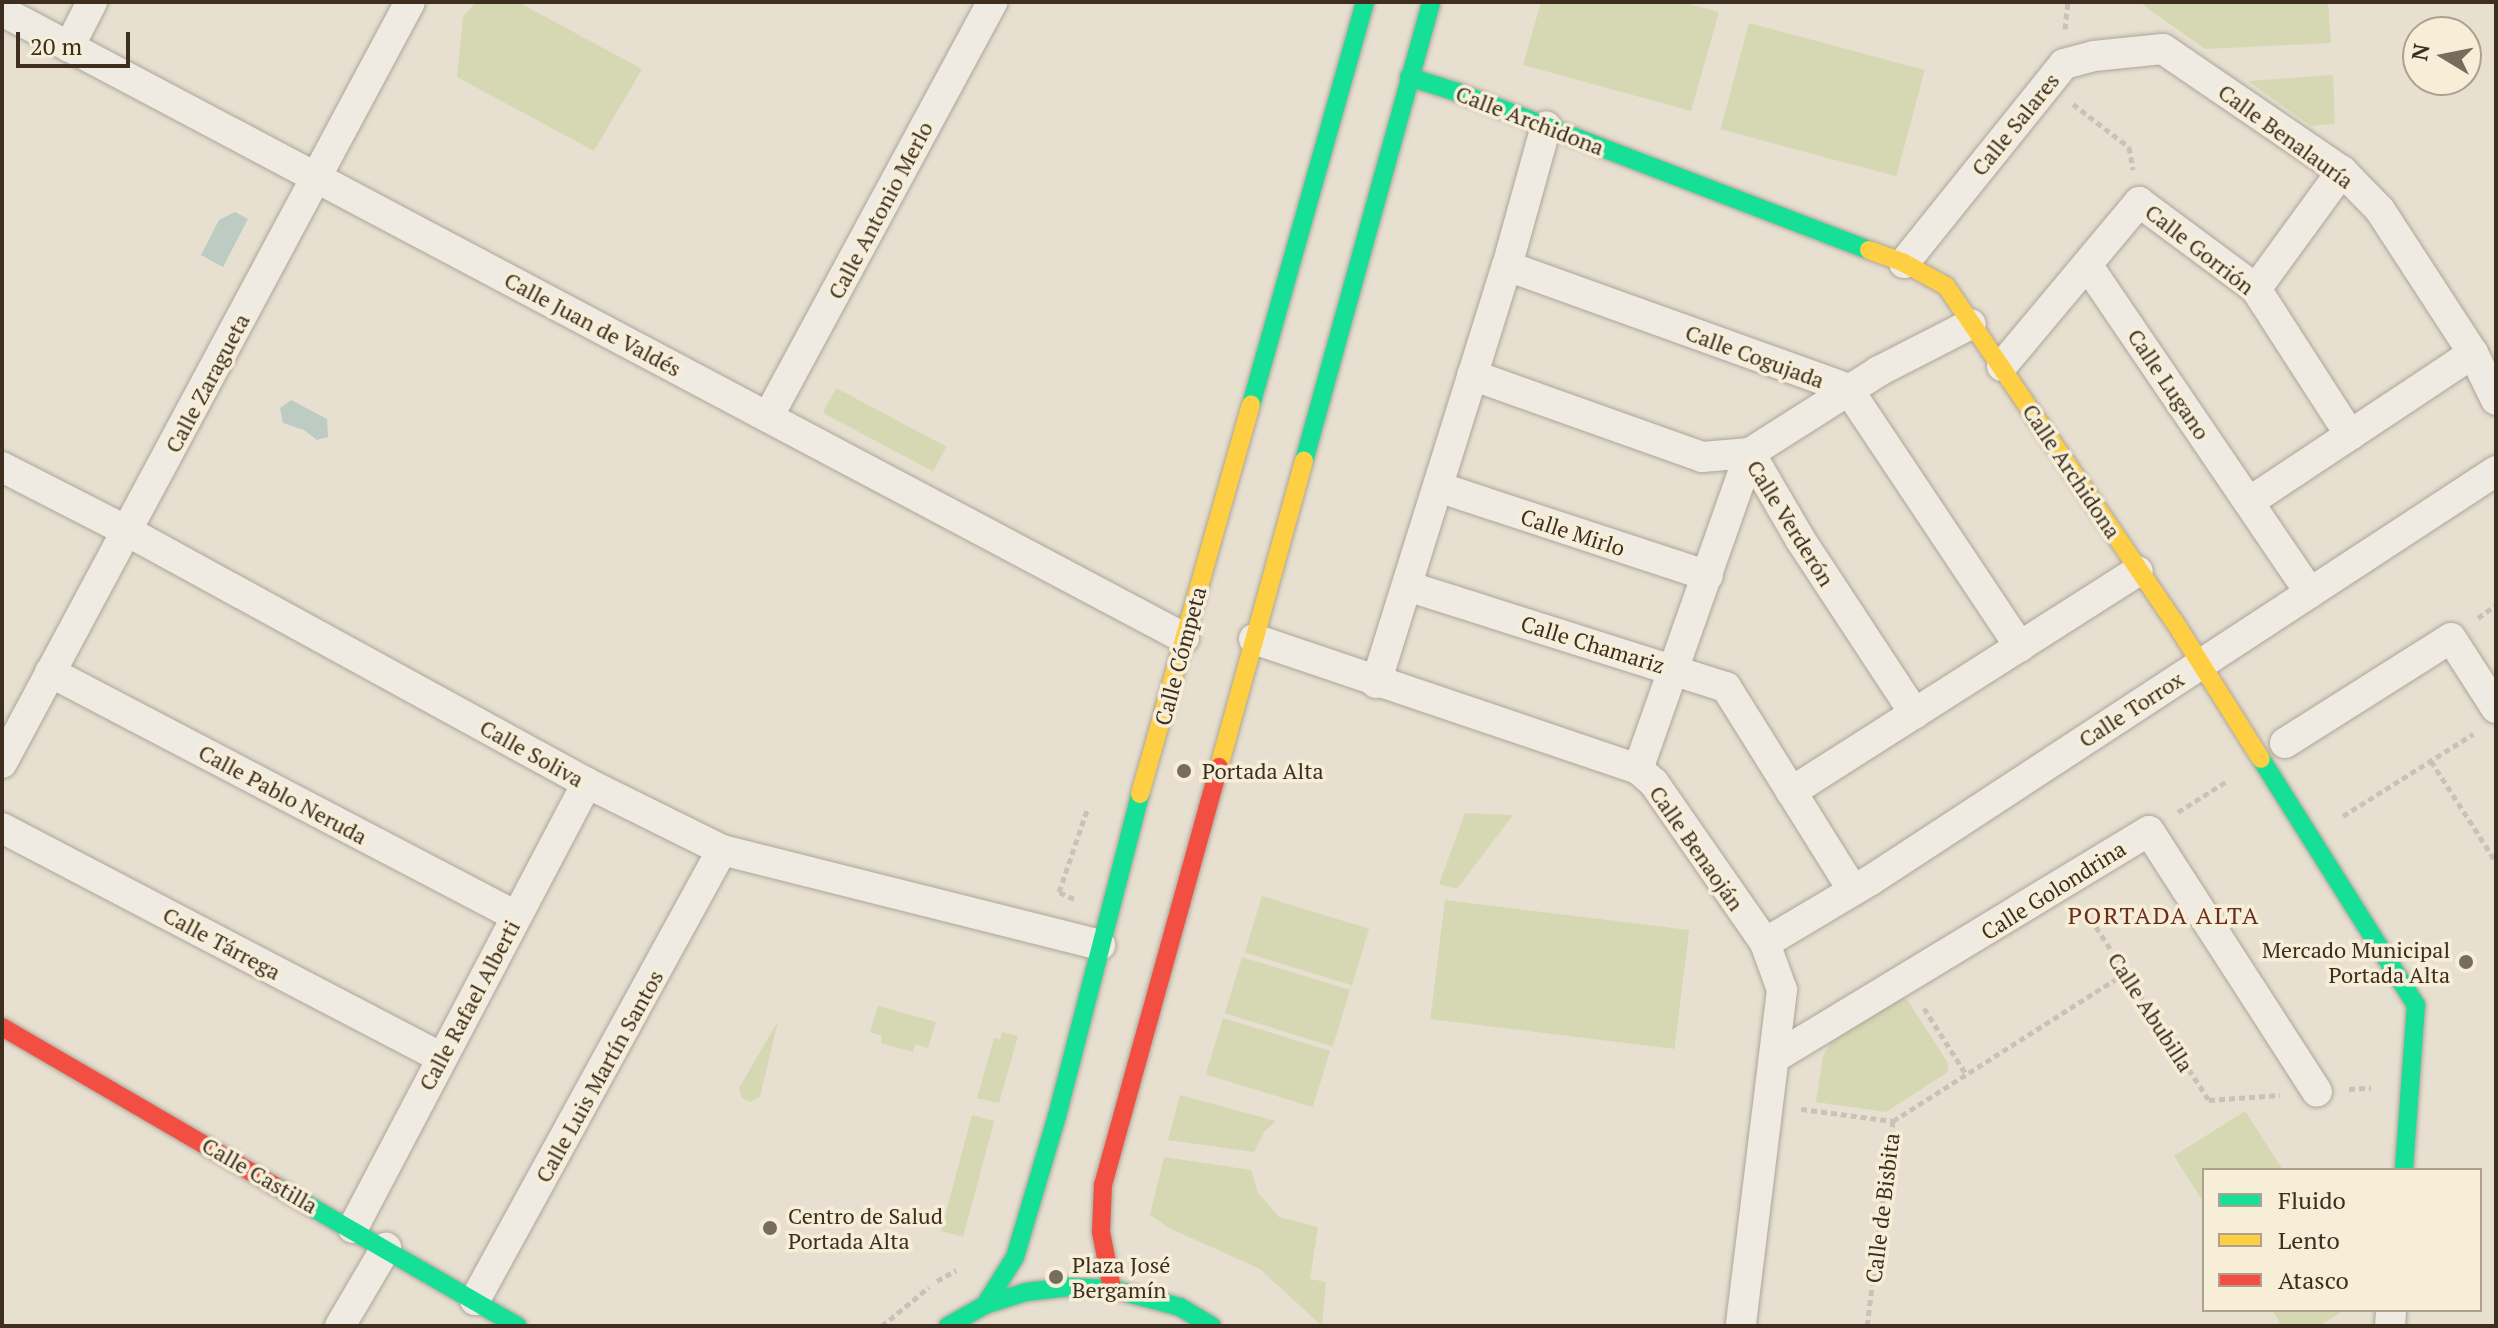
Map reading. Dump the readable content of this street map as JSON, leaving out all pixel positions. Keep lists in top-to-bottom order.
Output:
{
  "streets": {
    "main road": ["Calle Archidona", "Calle Cómpeta", "Calle Castilla"],
    "street": [
      "Calle Salares",
      "Calle Benalauría",
      "Calle Antonio Merlo",
      "Calle Gorrión",
      "Calle Juan de Valdés",
      "Calle Cogujada",
      "Calle Zaragueta",
      "Calle Lugano",
      "Calle Verderón",
      "Calle Mirlo",
      "Calle Chamariz",
      "Calle Torrox",
      "Calle Soliva",
      "Calle Pablo Neruda",
      "Calle Benaoján",
      "Calle Golondrina",
      "Calle Tárrega",
      "Calle Rafael Alberti",
      "Calle Luis Martín Santos"
    ],
    "path": ["Calle Abubilla", "Calle de Bisbita"]
  },
  "crossings": [
    ["Calle Archidona", "Calle Salares"],
    ["Calle Archidona", "Calle Gorrión"],
    ["Calle Archidona", "Calle Torrox"],
    ["Calle Salares", "Calle Benalauría"],
    ["Calle Antonio Merlo", "Calle Juan de Valdés"],
    ["Calle Gorrión", "Calle Lugano"],
    ["Calle Juan de Valdés", "Calle Zaragueta"],
    ["Calle Juan de Valdés", "Calle Cómpeta"],
    ["Calle Zaragueta", "Calle Soliva"],
    ["Calle Zaragueta", "Calle Pablo Neruda"],
    ["Calle Lugano", "Calle Torrox"],
    ["Calle Chamariz", "Calle Torrox"],
    ["Calle Cómpeta", "Calle Soliva"],
    ["Calle Torrox", "Calle Benaoján"],
    ["Calle Soliva", "Calle Rafael Alberti"],
    ["Calle Soliva", "Calle Luis Martín Santos"],
    ["Calle Pablo Neruda", "Calle Rafael Alberti"],
    ["Calle Benaoján", "Calle Golondrina"],
    ["Calle Benaoján", "Calle de Bisbita"],
    ["Calle Golondrina", "Calle Abubilla"],
    ["Calle Tárrega", "Calle Rafael Alberti"],
    ["Calle Rafael Alberti", "Calle Castilla"],
    ["Calle Luis Martín Santos", "Calle Castilla"]
  ],
  "districts": ["PORTADA ALTA"],
  "places": [
    "Portada Alta",
    "Mercado Municipal Portada Alta",
    "Centro de Salud Portada Alta",
    "Plaza José Bergamín"
  ],
  "legend": ["Fluido", "Lento", "Atasco"],
  "scale_bar": "20 m",
  "north": "left"
}
